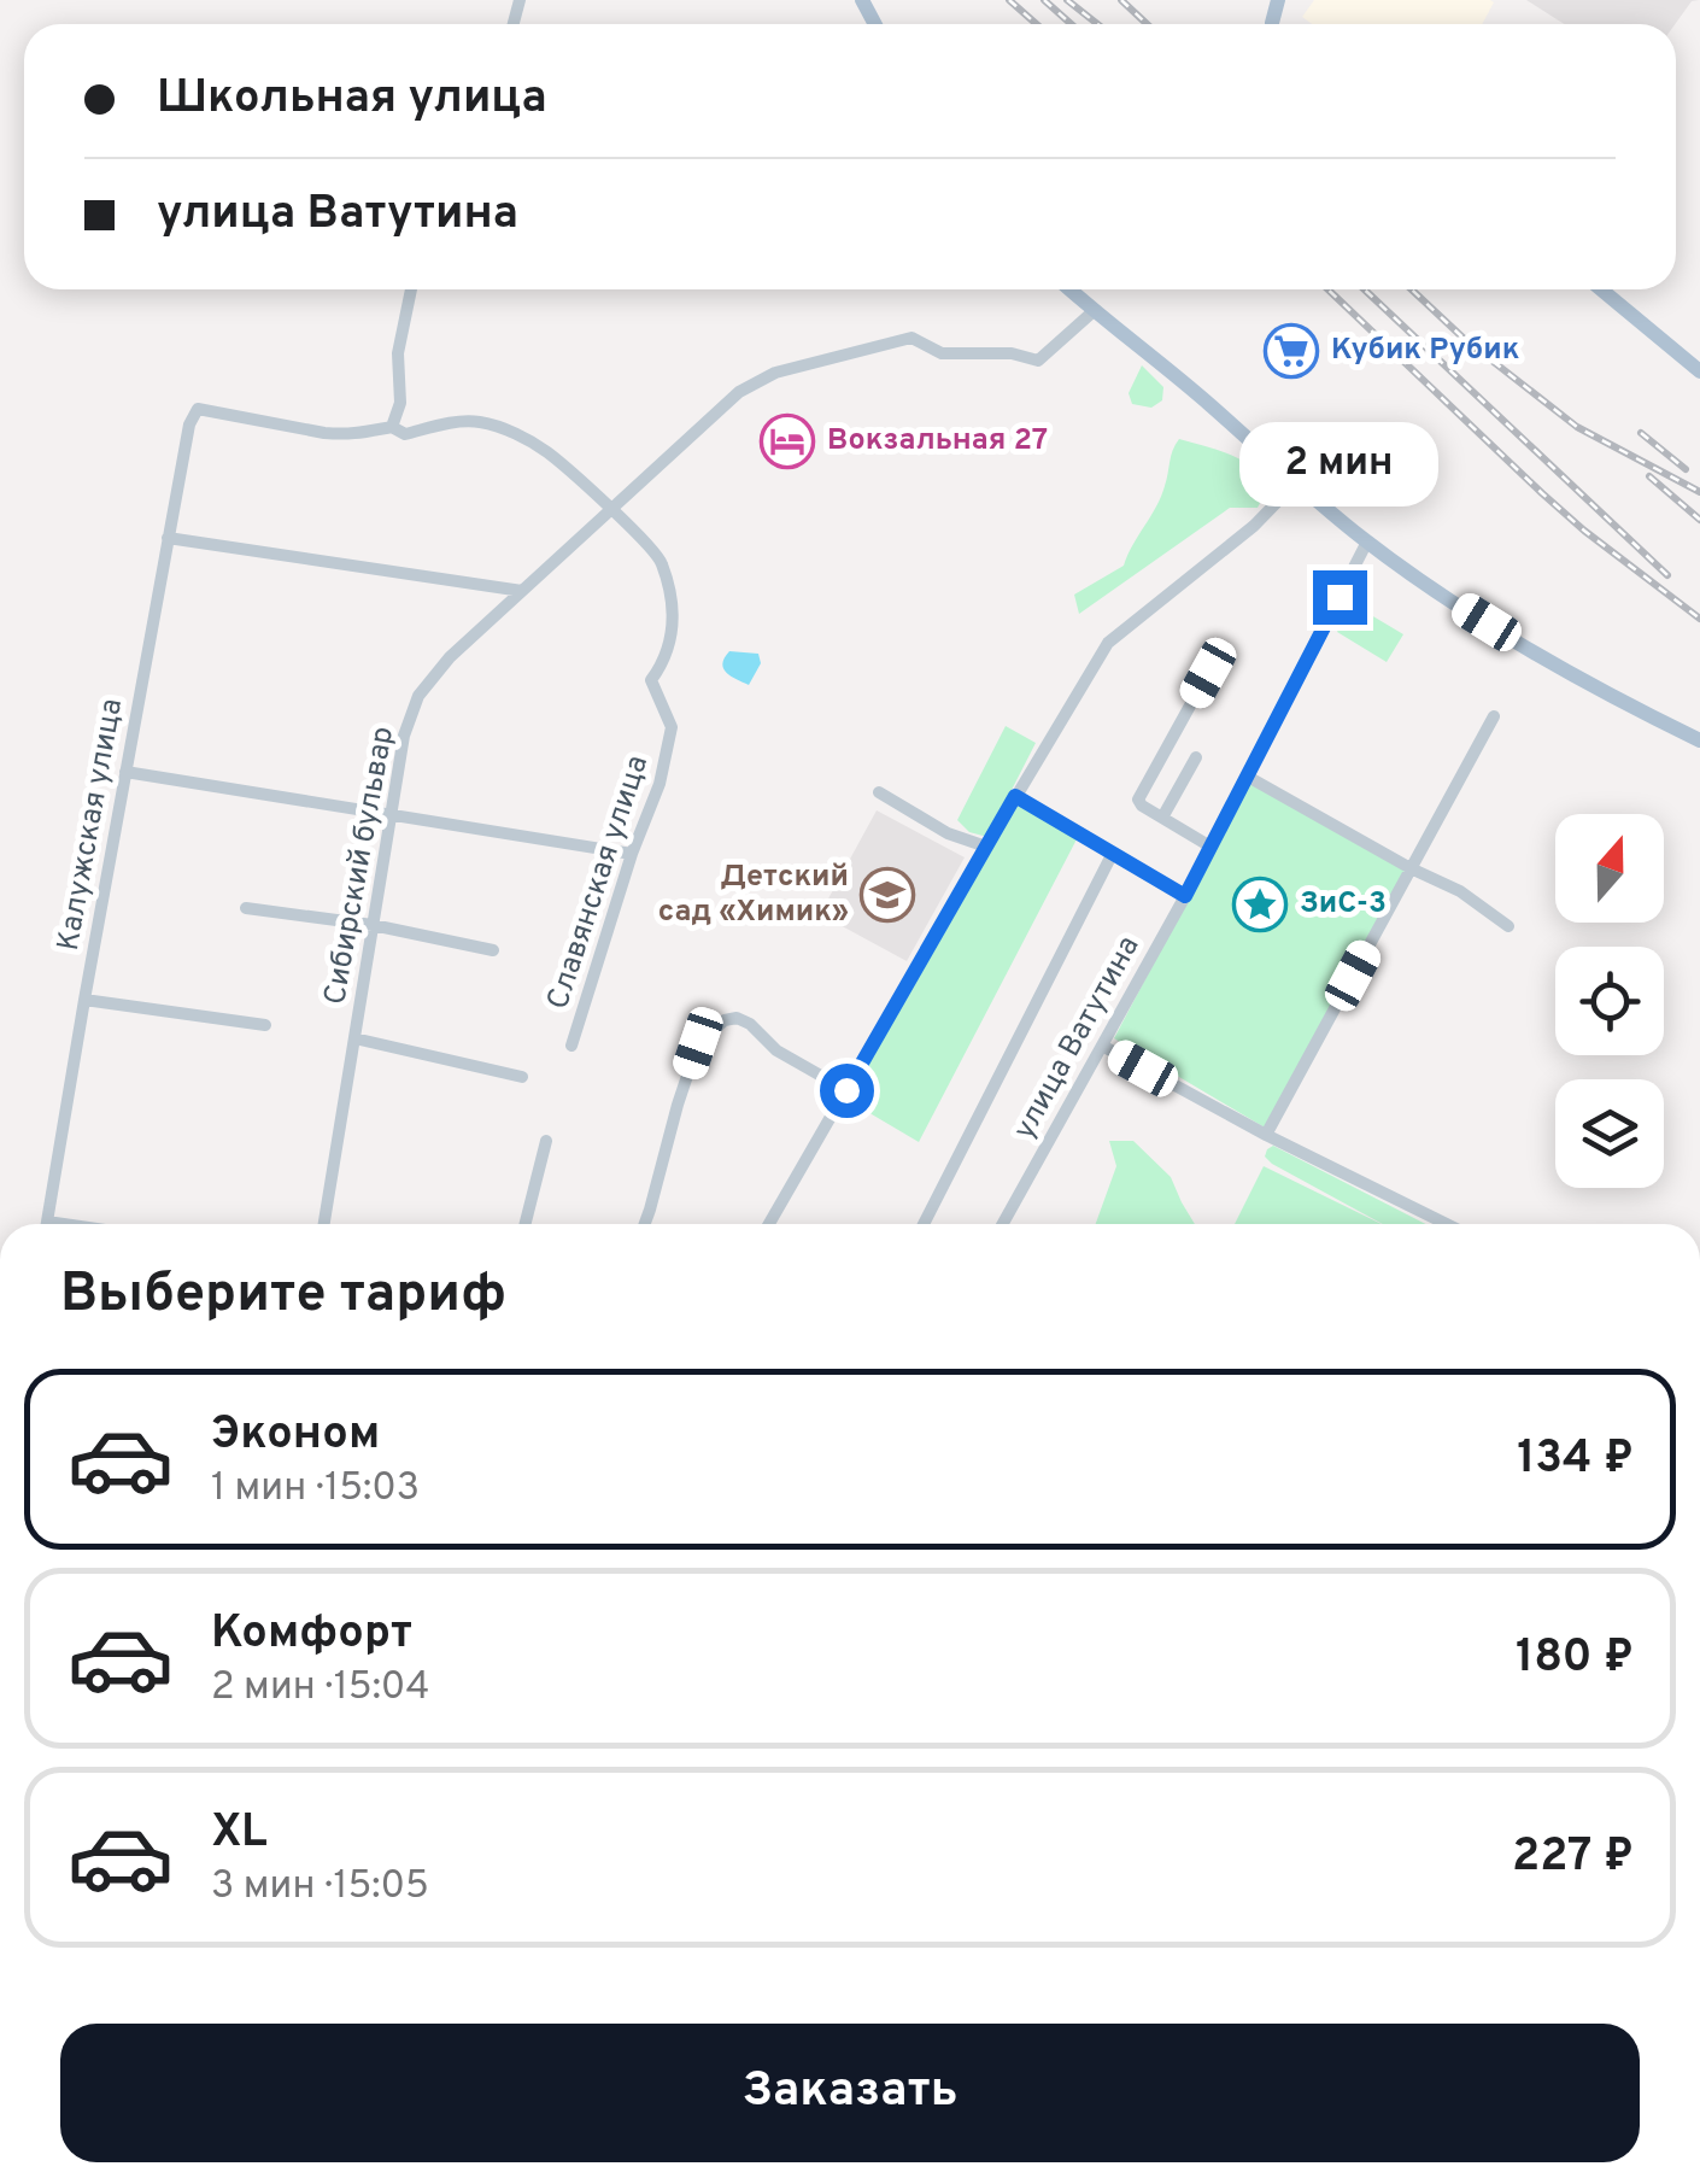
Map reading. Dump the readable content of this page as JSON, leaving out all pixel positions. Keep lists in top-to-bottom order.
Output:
{
  "streets": {
    "street": [
      "Калужская улица",
      "Сибирский бульвар",
      "Славянская улица",
      "улица Ватутина"
    ]
  },
  "crossings": [
    ["Калужская улица", "Славянская улица"],
    ["Сибирский бульвар", "Славянская улица"]
  ],
  "places": {
    "supermarket": ["Кубик Рубик"],
    "hotel": ["Вокзальная 27"],
    "school or university": ["Детский сад «Химик»"],
    "place": ["ЗиС-3"]
  },
  "north": "top",
  "page": {
    "banner": ["Школьная улица", "улица Ватутина"],
    "bubble": "2 мин",
    "heading": "Выберите тариф",
    "list": [
      {
        "name": "Эконом",
        "note": "1 мин · 15:03",
        "value": "134 ₽"
      },
      {
        "name": "Комфорт",
        "note": "2 мин · 15:04",
        "value": "180 ₽"
      },
      {
        "name": "XL",
        "note": "3 мин · 15:05",
        "value": "227 ₽"
      }
    ],
    "buttons": "Заказать"
  }
}
